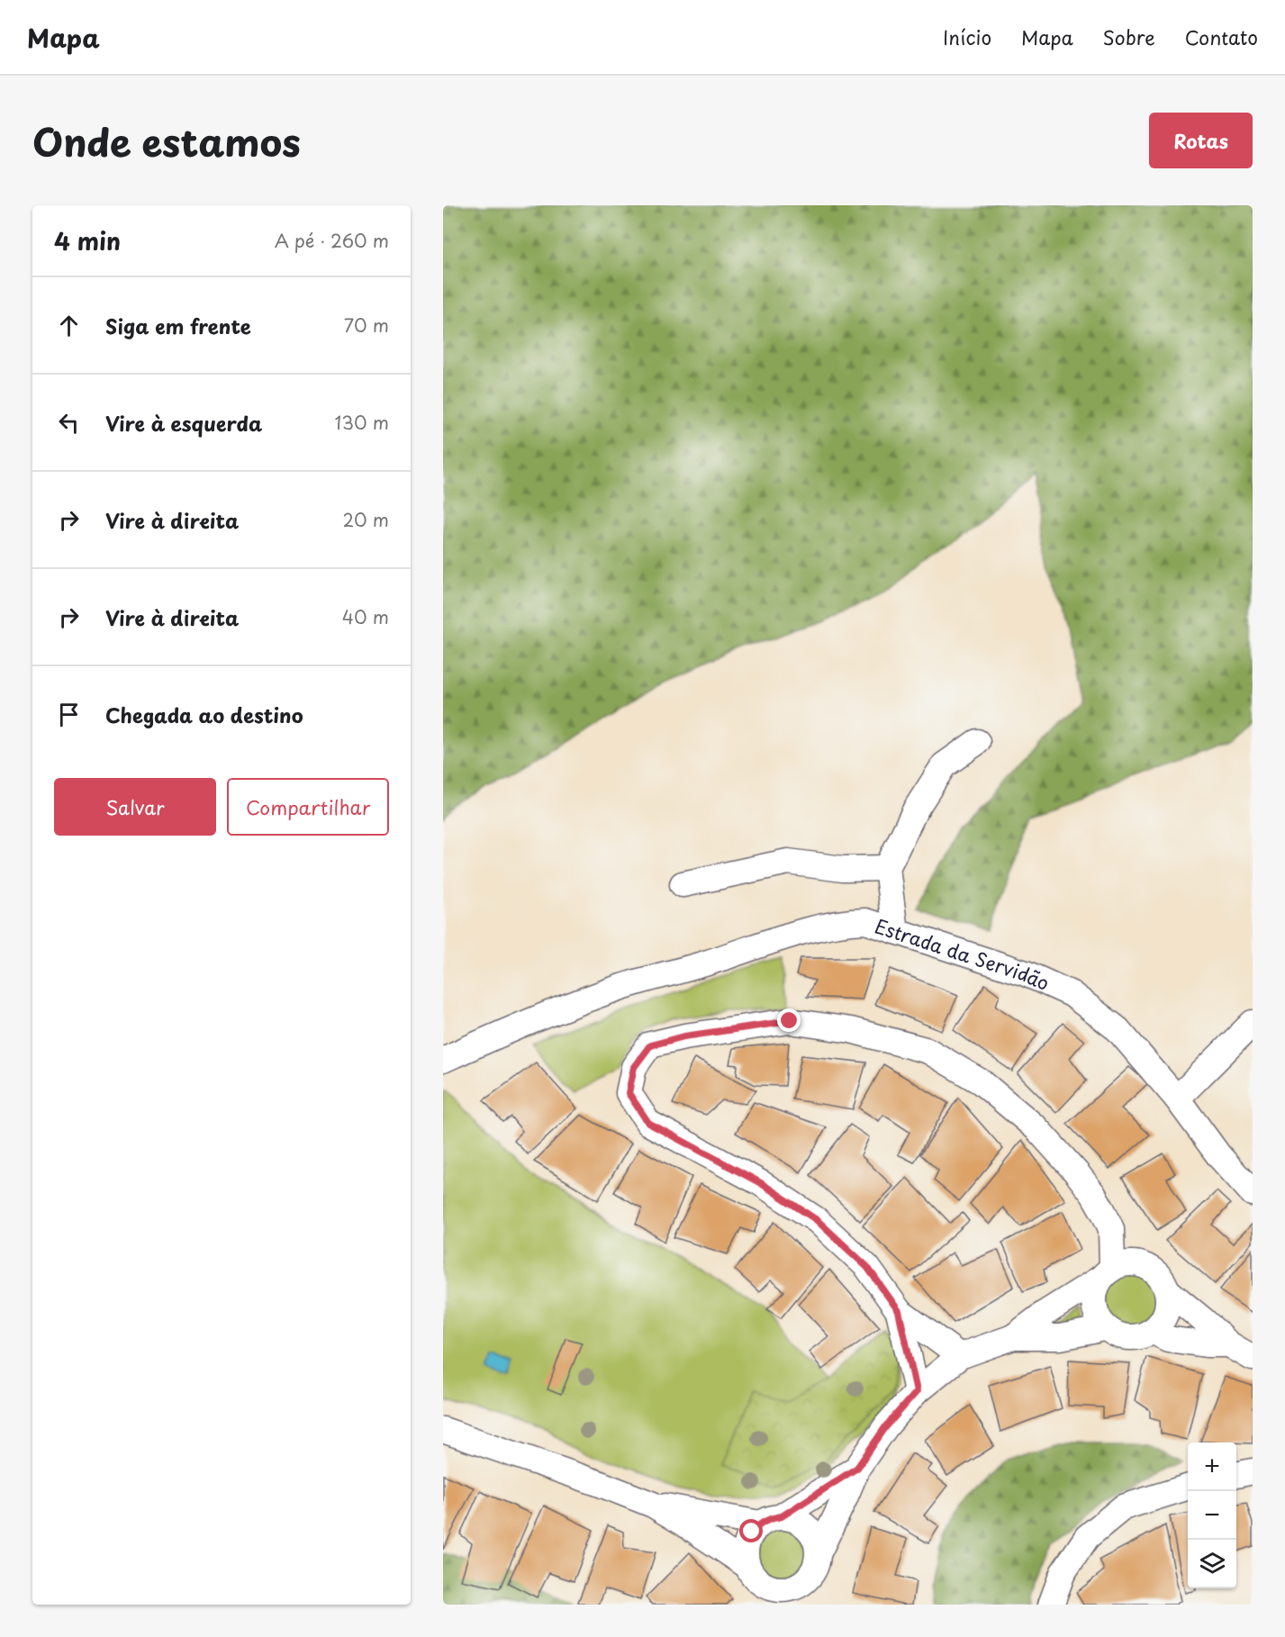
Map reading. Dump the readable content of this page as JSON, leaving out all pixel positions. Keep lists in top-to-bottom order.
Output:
{
  "streets": {
    "street": ["Estrada da Servidão"]
  },
  "page": {
    "header": "Mapa",
    "nav": [
      "Início",
      "Mapa",
      "Sobre",
      "Contato"
    ],
    "title": "Onde estamos",
    "buttons": [
      "Rotas",
      ["Salvar", "Compartilhar"]
    ],
    "heading": ["4 min", "A pé · 260 m"],
    "list": [
      ["Siga em frente", "70 m"],
      ["Vire à esquerda", "130 m"],
      ["Vire à direita", "20 m"],
      ["Vire à direita", "40 m"],
      "Chegada ao destino"
    ],
    "map_buttons": ["+", "−"]
  }
}
